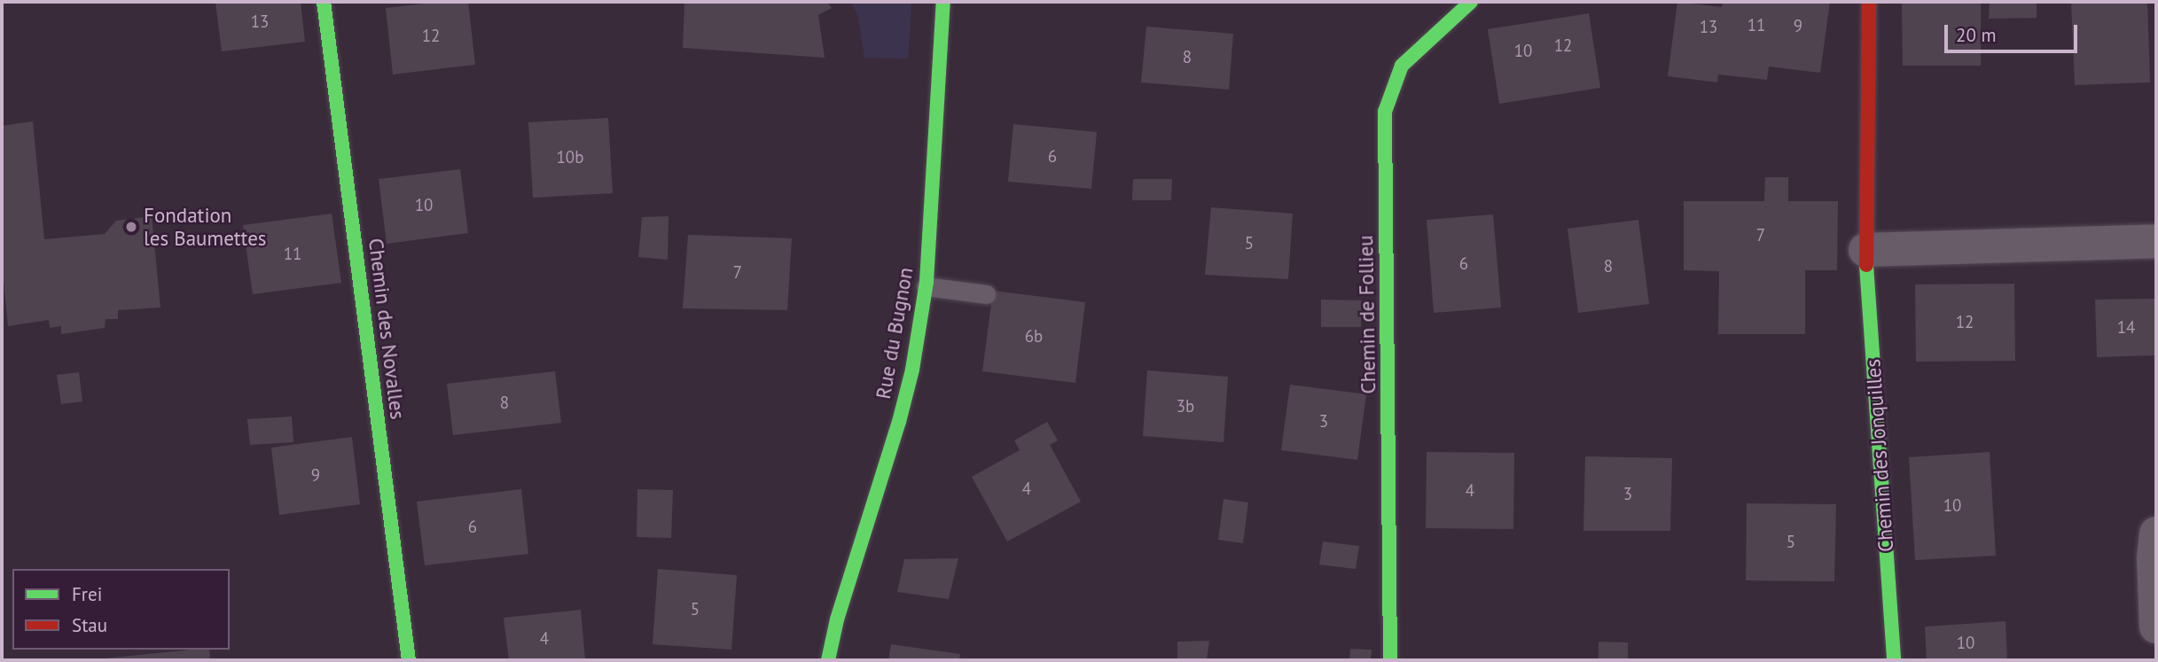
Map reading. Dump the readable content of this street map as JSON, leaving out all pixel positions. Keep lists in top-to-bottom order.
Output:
{
  "streets": {
    "street": [
      "Chemin de Follieu",
      "Chemin des Novalles",
      "Rue du Bugnon",
      "Chemin des Jonquilles"
    ]
  },
  "places": ["Fondation les Baumettes"],
  "house_numbers": [
    "13",
    "11",
    "9",
    "13",
    "12",
    "12",
    "10",
    "8",
    "6",
    "10b",
    "10",
    "7",
    "5",
    "11",
    "6",
    "8",
    "7",
    "12",
    "14",
    "6b",
    "8",
    "3b",
    "3",
    "9",
    "4",
    "4",
    "3",
    "10",
    "6",
    "5",
    "5",
    "4",
    "10"
  ],
  "legend": ["Frei", "Stau"],
  "scale_bar": "20 m"
}
